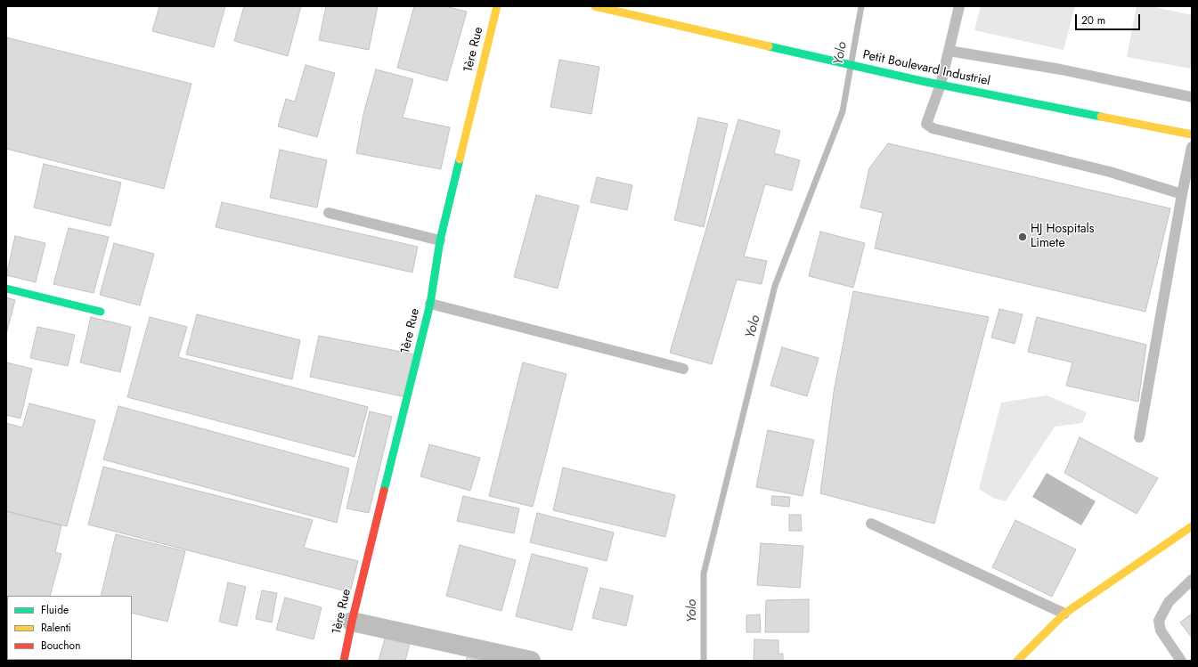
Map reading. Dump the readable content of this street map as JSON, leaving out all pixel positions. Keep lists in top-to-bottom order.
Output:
{
  "streets": {
    "street": ["1ère Rue", "Petit Boulevard Industriel"]
  },
  "water": ["Yolo"],
  "places": ["HJ Hospitals Limete"],
  "legend": ["Fluide", "Ralenti", "Bouchon"],
  "scale_bar": "20 m"
}
